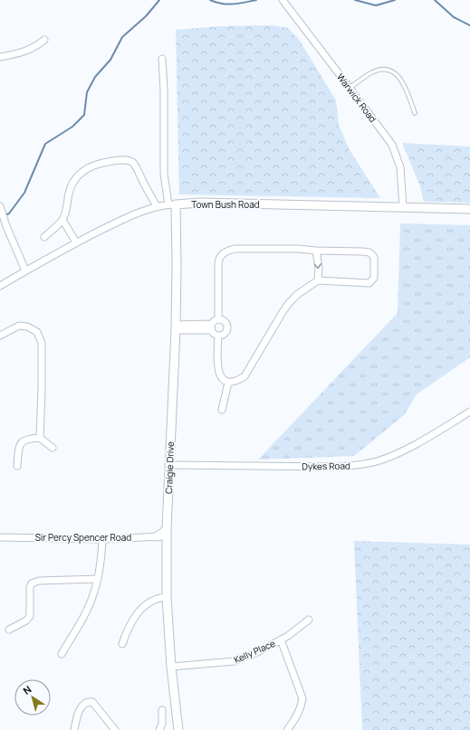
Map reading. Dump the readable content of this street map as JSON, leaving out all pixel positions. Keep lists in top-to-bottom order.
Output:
{
  "streets": {
    "street": [
      "Warwick Road",
      "Town Bush Road",
      "Dykes Road",
      "Craigie Drive",
      "Sir Percy Spencer Road",
      "Kelly Place"
    ]
  },
  "crossings": [
    ["Warwick Road", "Town Bush Road"],
    ["Town Bush Road", "Craigie Drive"],
    ["Dykes Road", "Craigie Drive"],
    ["Craigie Drive", "Kelly Place"]
  ],
  "north": "top left"
}
